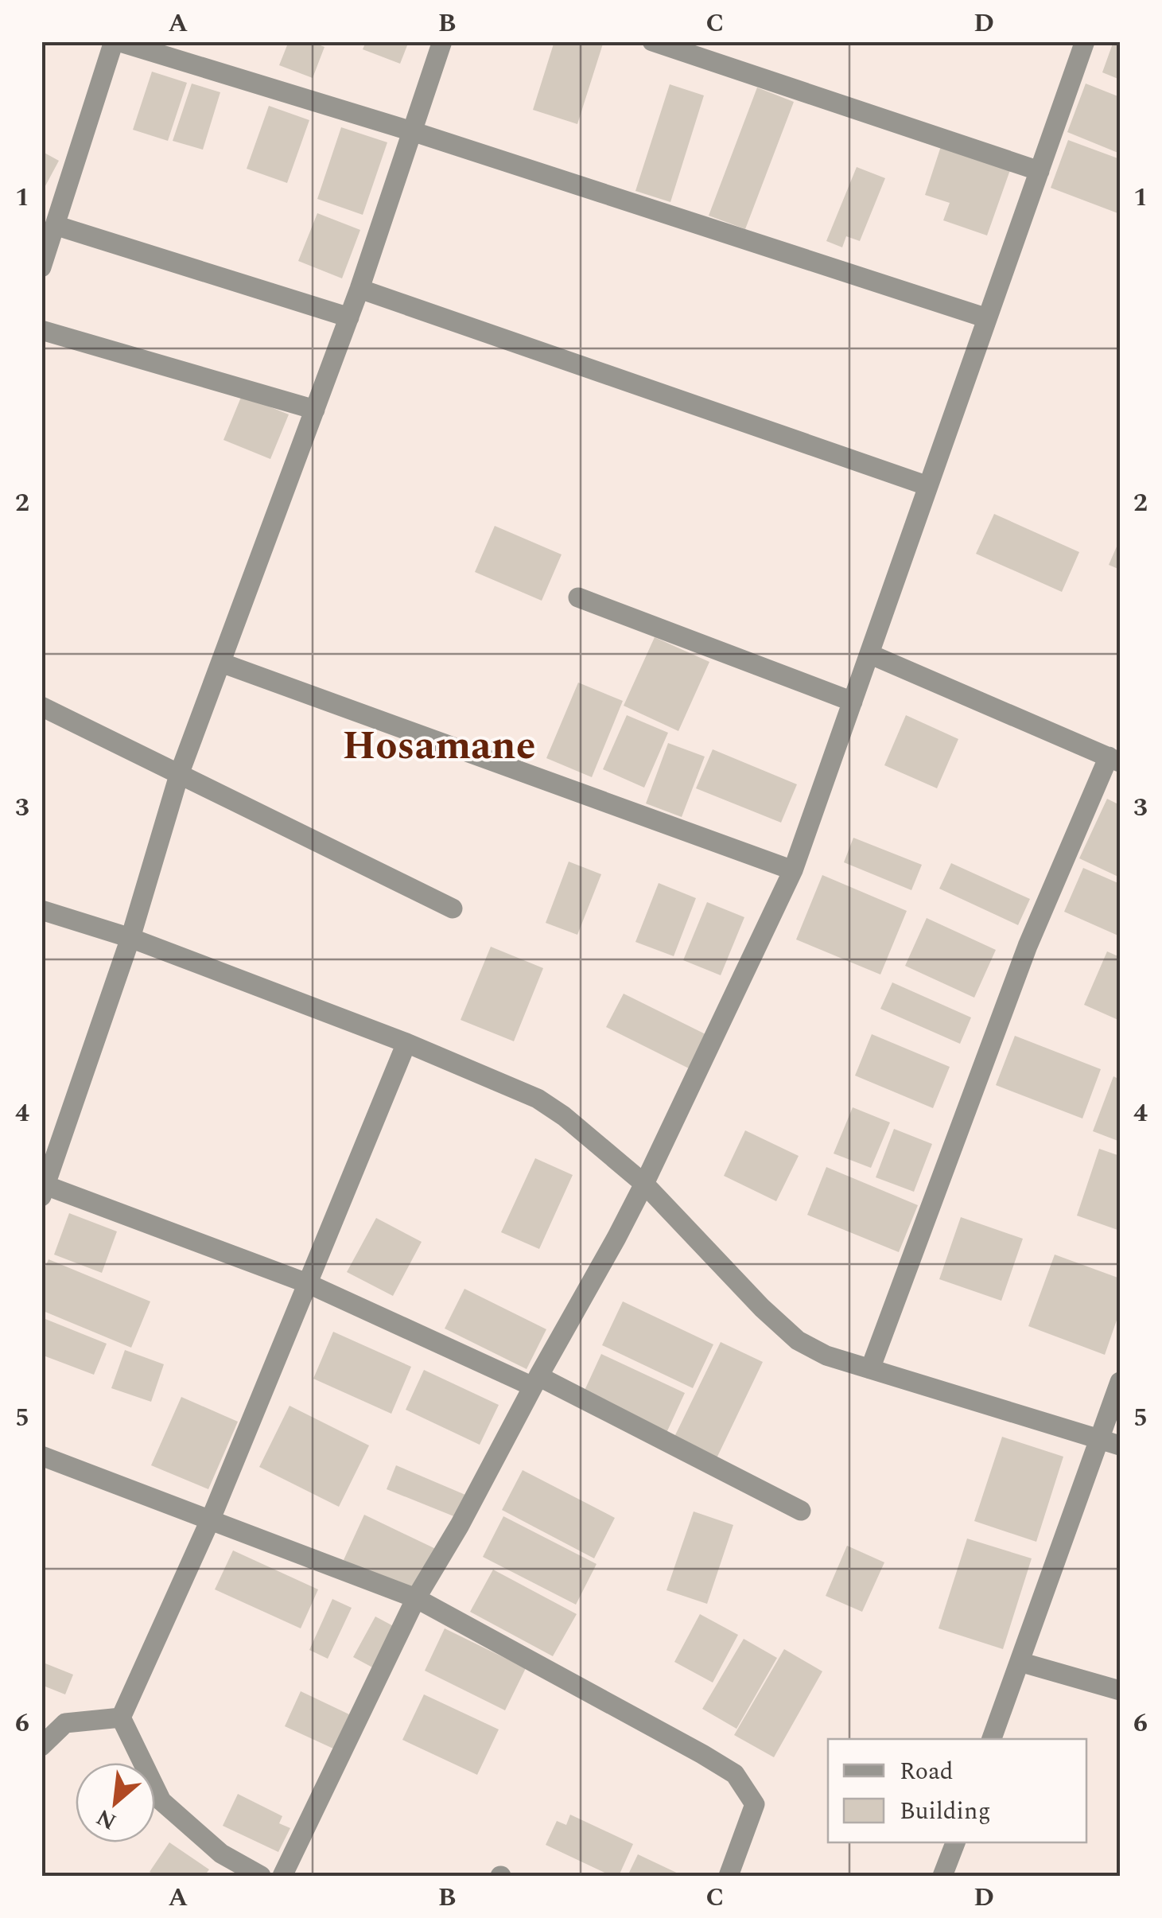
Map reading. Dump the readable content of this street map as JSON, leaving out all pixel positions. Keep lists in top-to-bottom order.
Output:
{
  "districts": ["Hosamane"],
  "legend": ["Road", "Building"],
  "north": "bottom left",
  "grid": {
    "columns": [
      "A",
      "B",
      "C",
      "D"
    ],
    "rows": [
      "1",
      "2",
      "3",
      "4",
      "5",
      "6"
    ]
  }
}
